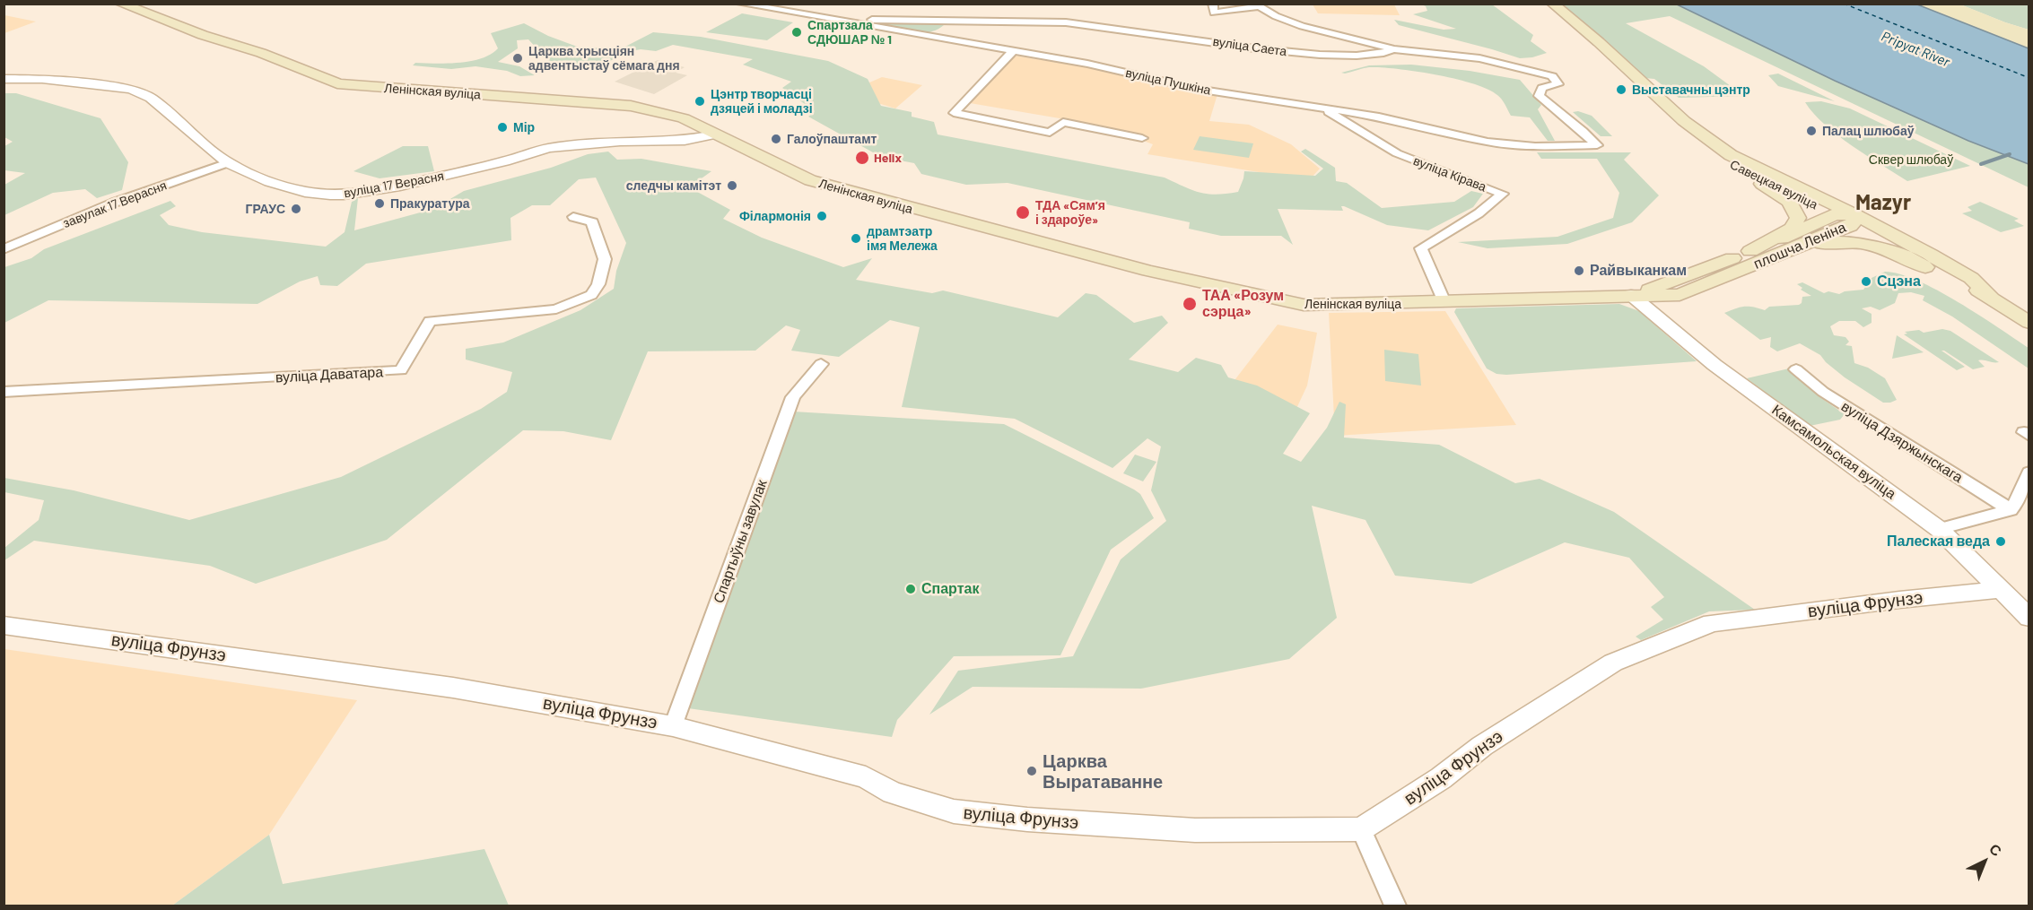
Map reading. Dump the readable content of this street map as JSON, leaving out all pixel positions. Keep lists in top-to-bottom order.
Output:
{
  "streets": {
    "main road": ["Ленінская вуліца", "Савецкая вуліца", "плошча Леніна"],
    "street": [
      "вуліца Саета",
      "вуліца Пушкіна",
      "вуліца Кірава",
      "вуліца 17 Верасня",
      "завулак 17 Верасня",
      "вуліца Даватара",
      "вуліца Дзяржынскага",
      "Камсамольская вуліца",
      "Спартыўны завулак",
      "вуліца Фрунзэ"
    ]
  },
  "crossings": [
    ["вуліца Саета", "вуліца Пушкіна"],
    ["вуліца Пушкіна", "вуліца Кірава"],
    ["Ленінская вуліца", "вуліца Кірава"],
    ["Ленінская вуліца", "вуліца 17 Верасня"],
    ["Ленінская вуліца", "плошча Леніна"],
    ["Ленінская вуліца", "Камсамольская вуліца"],
    ["вуліца 17 Верасня", "завулак 17 Верасня"],
    ["Савецкая вуліца", "плошча Леніна"],
    ["плошча Леніна", "Камсамольская вуліца"],
    ["Камсамольская вуліца", "вуліца Фрунзэ"],
    ["Спартыўны завулак", "вуліца Фрунзэ"]
  ],
  "districts": ["Mazyr"],
  "water": ["Pripyat River"],
  "parks": ["Сквер шлюбаў"],
  "places": [
    "Спартзала СДЮШАР № 1",
    "Царква хрысціян адвентыстаў сёмага дня",
    "Выставачны цэнтр",
    "Цэнтр творчасці дзяцей і моладзі",
    "Мір",
    "Палац шлюбаў",
    "Галоўпаштамт",
    "Helix",
    "следчы камітэт",
    "Пракуратура",
    "ГРАУС",
    "ТДА «Сямʼя і здароўе»",
    "Філармонія",
    "драмтэатр імя Мележа",
    "Райвыканкам",
    "Сцэна",
    "ТАА «Розум сэрца»",
    "Палеская веда",
    "Спартак",
    "Царква Выратаванне"
  ],
  "north": "top right"
}
